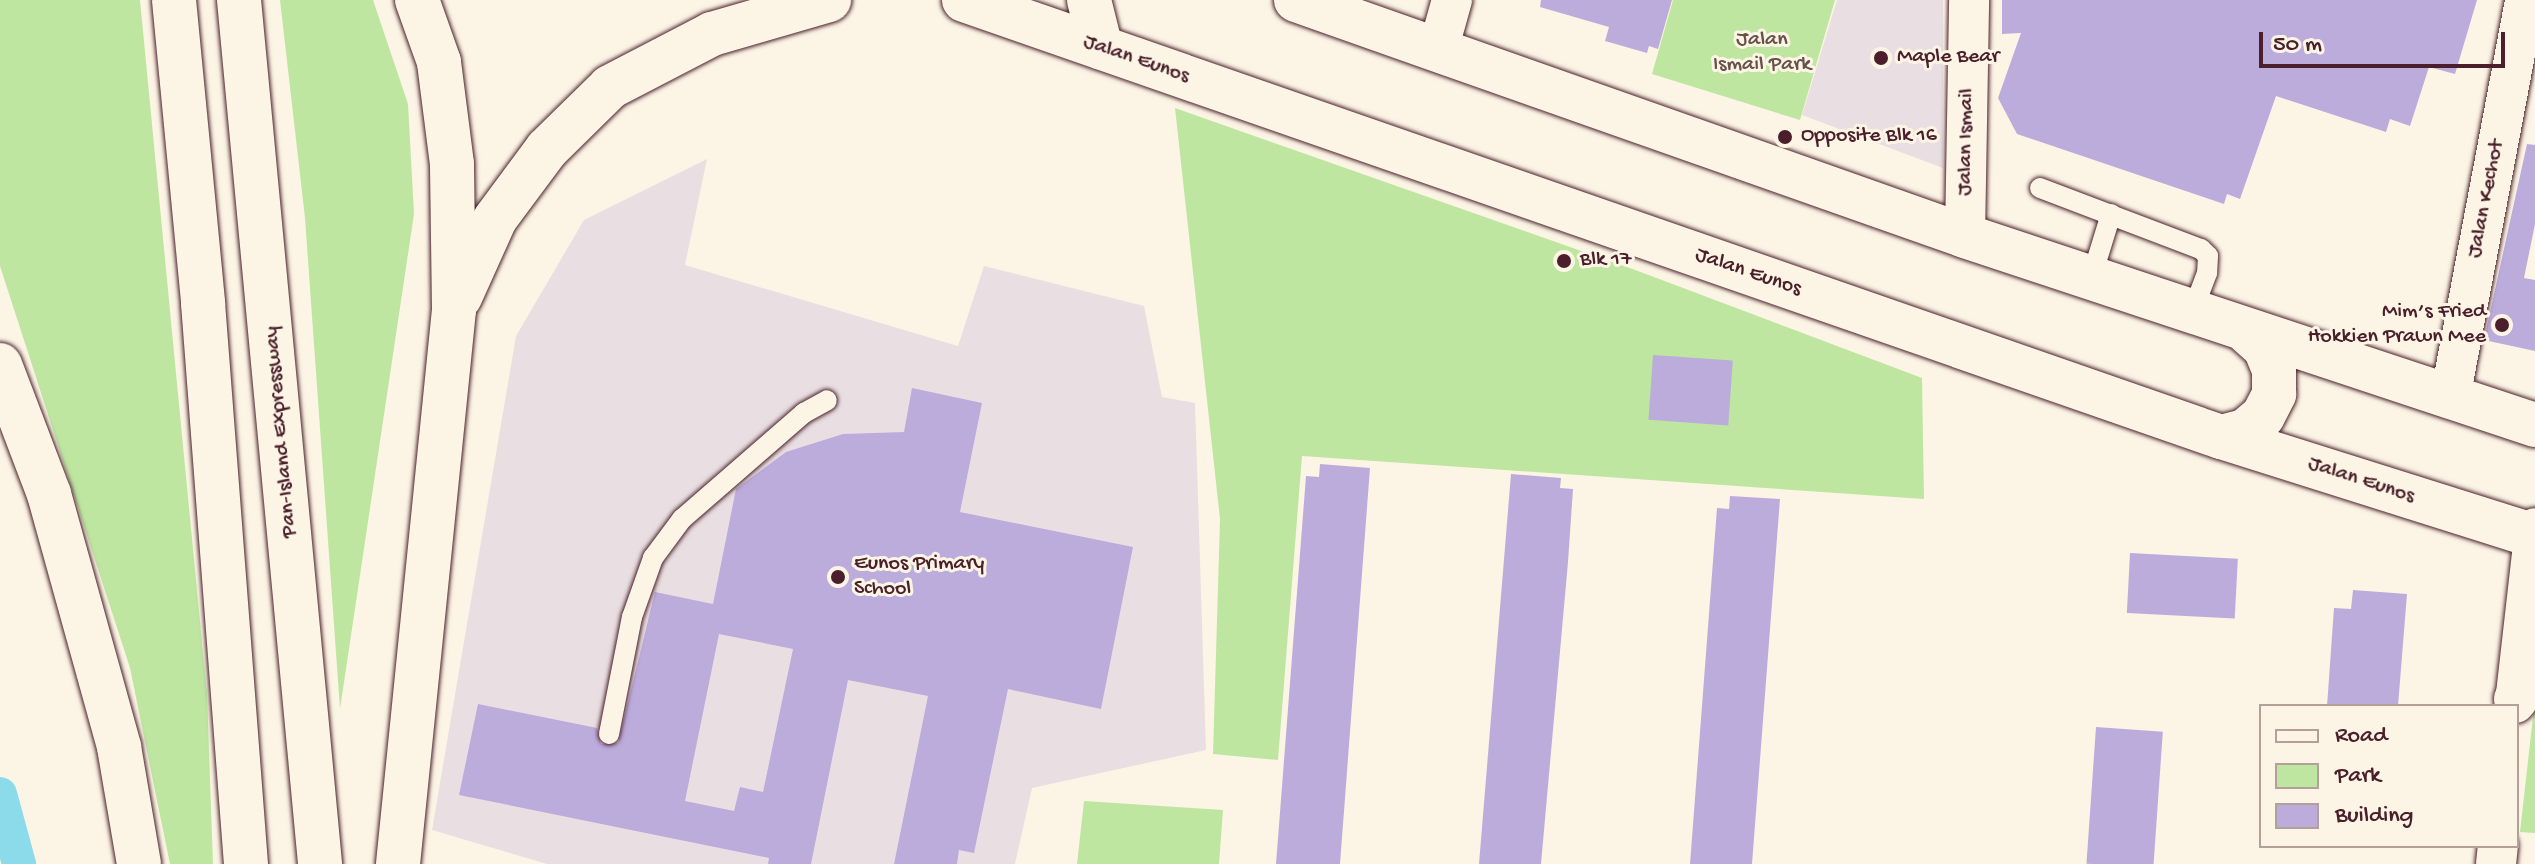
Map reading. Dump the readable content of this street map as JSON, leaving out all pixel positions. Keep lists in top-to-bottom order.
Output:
{
  "streets": {
    "highway": ["Jalan Eunos", "Pan-Island Expressway"],
    "street": ["Jalan Ismail", "Jalan Kechot"]
  },
  "parks": ["Jalan Ismail Park"],
  "places": [
    "Maple Bear",
    "Opposite Blk 16",
    "Blk 17",
    "Mim’s Fried Hokkien Prawn Mee",
    "Eunos Primary School"
  ],
  "legend": ["Road", "Park", "Building"],
  "scale_bar": "50 m"
}
